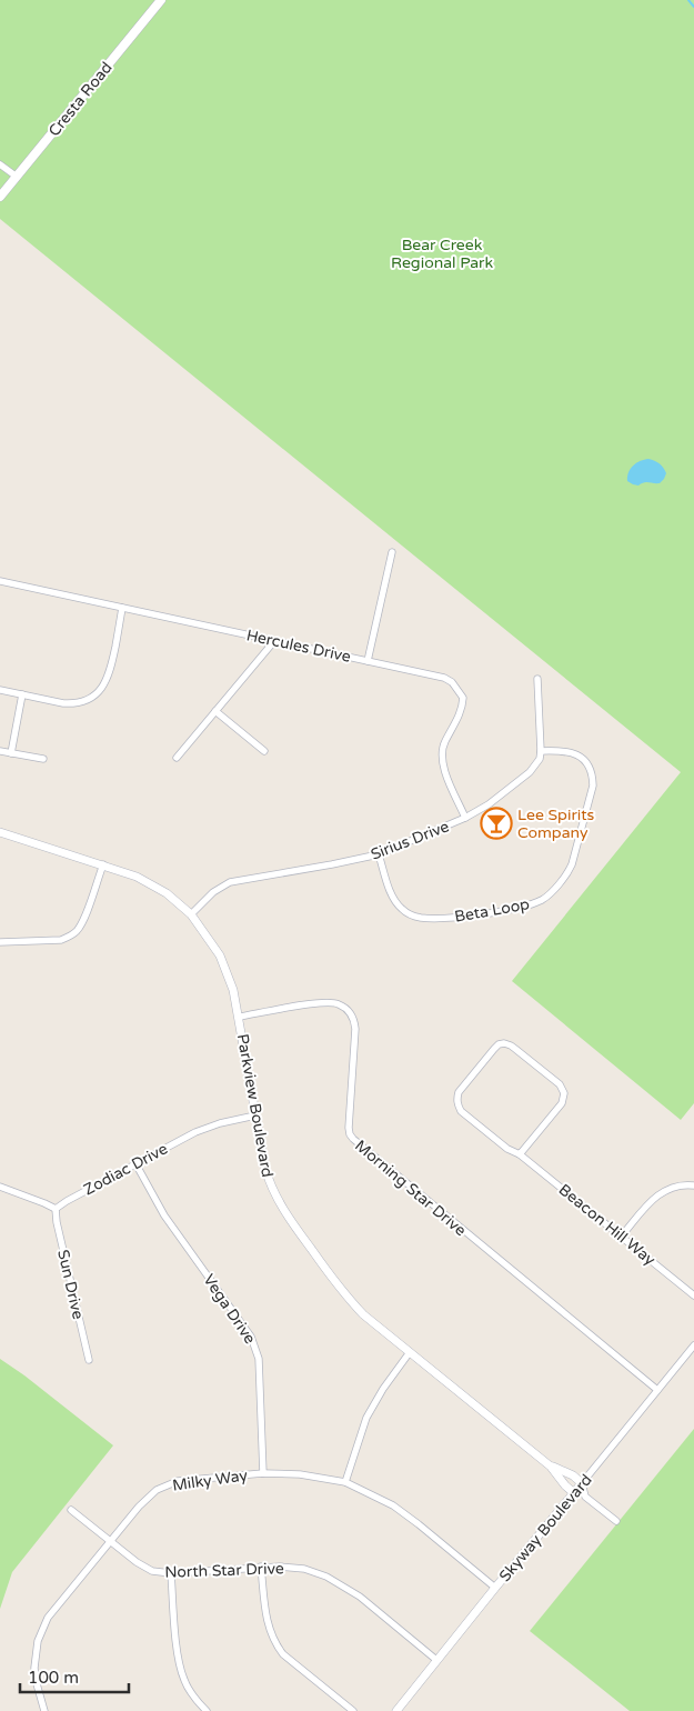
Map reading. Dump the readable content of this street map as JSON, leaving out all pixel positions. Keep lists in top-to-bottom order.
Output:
{
  "streets": {
    "main road": ["Cresta Road"],
    "street": [
      "Hercules Drive",
      "Sirius Drive",
      "Beta Loop",
      "Parkview Boulevard",
      "Zodiac Drive",
      "Morning Star Drive",
      "Beacon Hill Way",
      "Sun Drive",
      "Vega Drive",
      "Milky Way",
      "Skyway Boulevard",
      "North Star Drive"
    ]
  },
  "crossings": [
    ["Hercules Drive", "Sirius Drive"],
    ["Sirius Drive", "Beta Loop"],
    ["Sirius Drive", "Parkview Boulevard"],
    ["Parkview Boulevard", "Zodiac Drive"],
    ["Parkview Boulevard", "Morning Star Drive"],
    ["Parkview Boulevard", "Skyway Boulevard"],
    ["Zodiac Drive", "Sun Drive"],
    ["Zodiac Drive", "Vega Drive"],
    ["Morning Star Drive", "Skyway Boulevard"],
    ["Vega Drive", "Milky Way"],
    ["Milky Way", "Skyway Boulevard"],
    ["Milky Way", "North Star Drive"],
    ["Skyway Boulevard", "North Star Drive"]
  ],
  "parks": ["Bear Creek Regional Park"],
  "places": {
    "bar": ["Lee Spirits Company"]
  },
  "scale_bar": "100 m"
}
